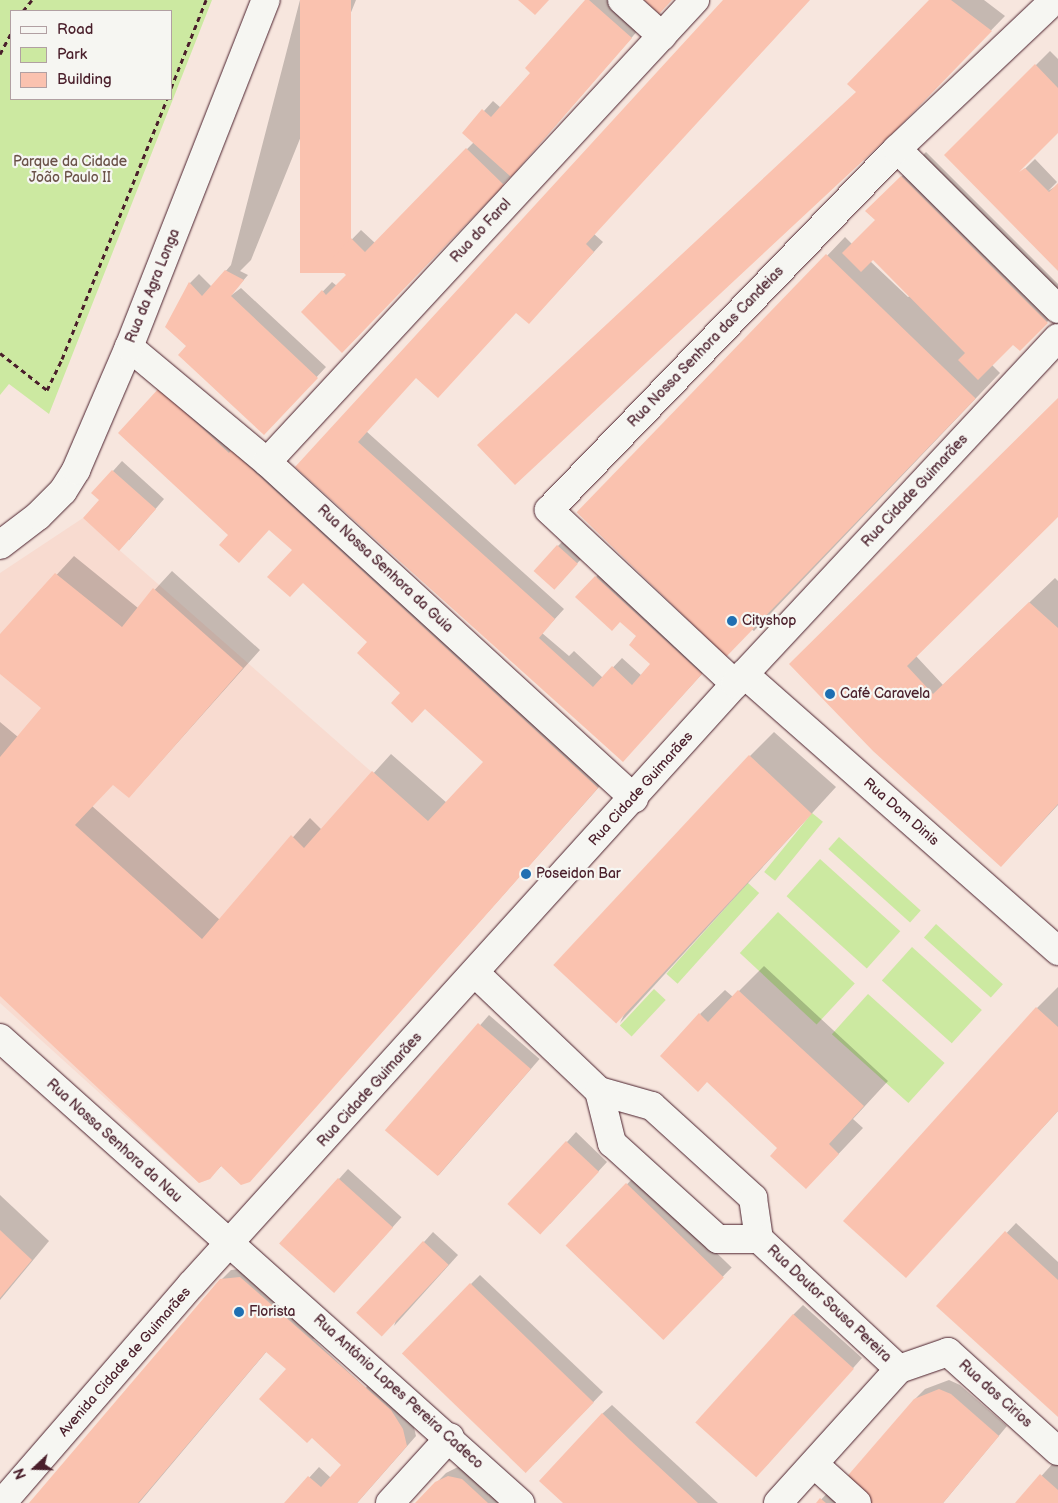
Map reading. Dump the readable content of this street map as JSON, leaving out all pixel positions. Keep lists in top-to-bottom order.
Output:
{
  "streets": {
    "street": [
      "Rua do Farol",
      "Rua da Agra Longa",
      "Rua Nossa Senhora das Candeias",
      "Rua Cidade Guimarães",
      "Rua Nossa Senhora da Guia",
      "Rua Dom Dinis",
      "Rua Nossa Senhora da Nau",
      "Rua Doutor Sousa Pereira",
      "Avenida Cidade de Guimarães",
      "Rua António Lopes Pereira Cadeco",
      "Rua dos Cirios"
    ]
  },
  "crossings": [
    ["Rua do Farol", "Rua Nossa Senhora da Guia"],
    ["Rua da Agra Longa", "Rua Nossa Senhora da Guia"],
    ["Rua Nossa Senhora das Candeias", "Rua Cidade Guimarães"],
    ["Rua Nossa Senhora das Candeias", "Rua Dom Dinis"],
    ["Rua Cidade Guimarães", "Rua Nossa Senhora da Guia"],
    ["Rua Cidade Guimarães", "Rua Dom Dinis"],
    ["Rua Cidade Guimarães", "Rua Nossa Senhora da Nau"],
    ["Rua Cidade Guimarães", "Rua Doutor Sousa Pereira"],
    ["Rua Cidade Guimarães", "Avenida Cidade de Guimarães"],
    ["Rua Cidade Guimarães", "Rua António Lopes Pereira Cadeco"],
    ["Rua Nossa Senhora da Nau", "Avenida Cidade de Guimarães"],
    ["Rua Nossa Senhora da Nau", "Rua António Lopes Pereira Cadeco"],
    ["Rua Doutor Sousa Pereira", "Rua dos Cirios"],
    ["Avenida Cidade de Guimarães", "Rua António Lopes Pereira Cadeco"]
  ],
  "parks": ["Parque da Cidade João Paulo II"],
  "places": [
    "Cityshop",
    "Café Caravela",
    "Poseidon Bar",
    "Florista"
  ],
  "legend": ["Road", "Park", "Building"],
  "north": "left"
}
